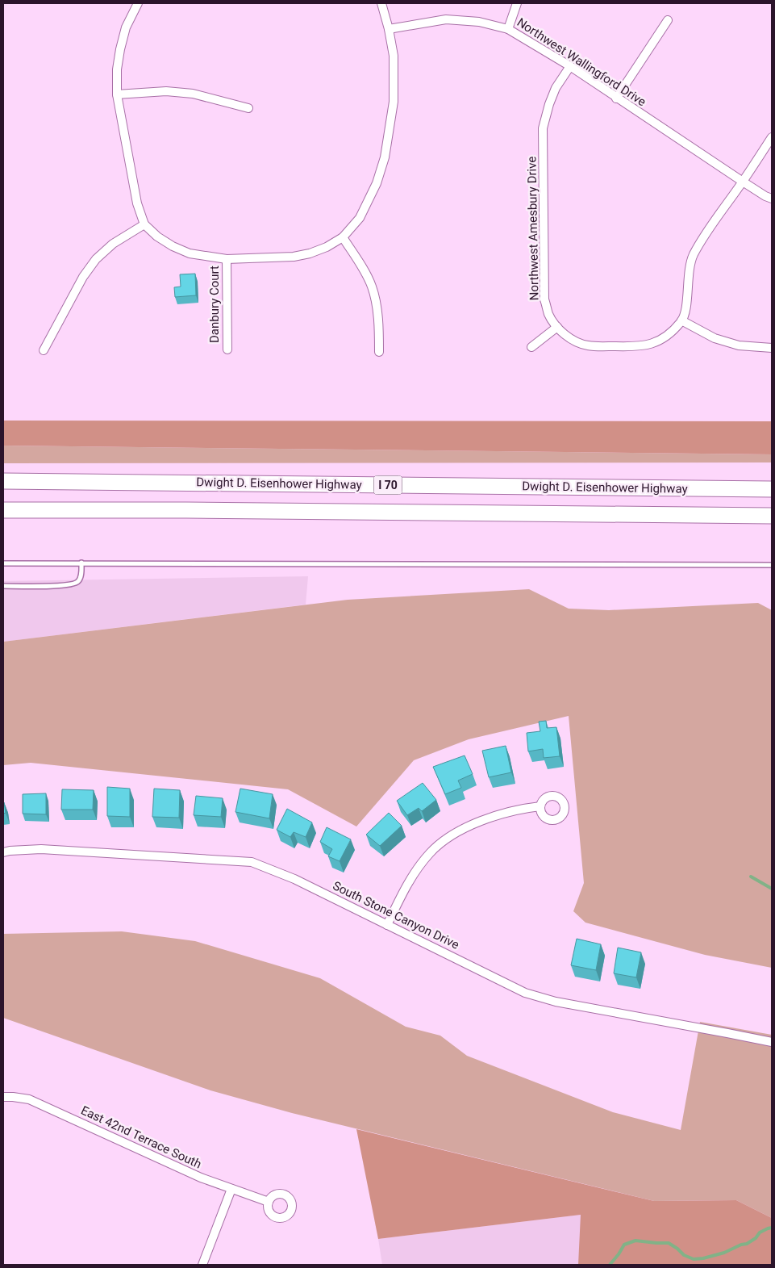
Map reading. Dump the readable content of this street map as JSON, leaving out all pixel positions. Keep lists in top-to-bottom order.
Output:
{
  "streets": {
    "highway": ["Dwight D. Eisenhower Highway", "I 70"],
    "street": [
      "Northwest Wallingford Drive",
      "Northwest Amesbury Drive",
      "Danbury Court",
      "South Stone Canyon Drive",
      "East 42nd Terrace South"
    ]
  },
  "crossings": [
    ["Northwest Wallingford Drive", "Northwest Amesbury Drive"]
  ]
}
